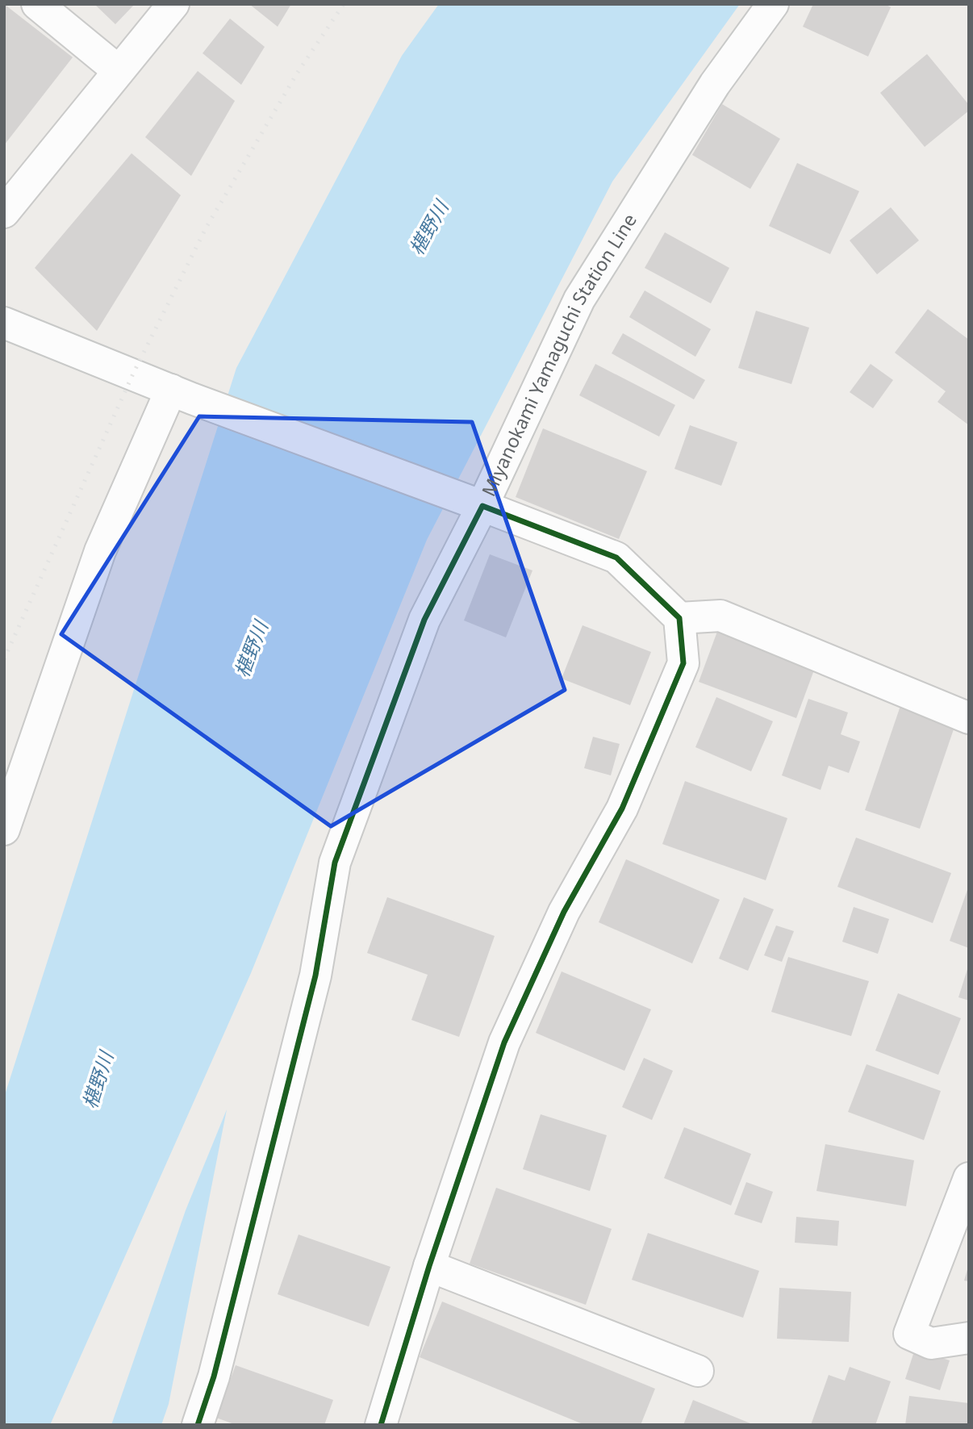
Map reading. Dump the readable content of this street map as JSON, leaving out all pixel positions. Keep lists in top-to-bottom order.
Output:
{
  "streets": {
    "street": ["Miyanokami Yamaguchi Station Line"]
  },
  "water": ["椹野川"]
}
